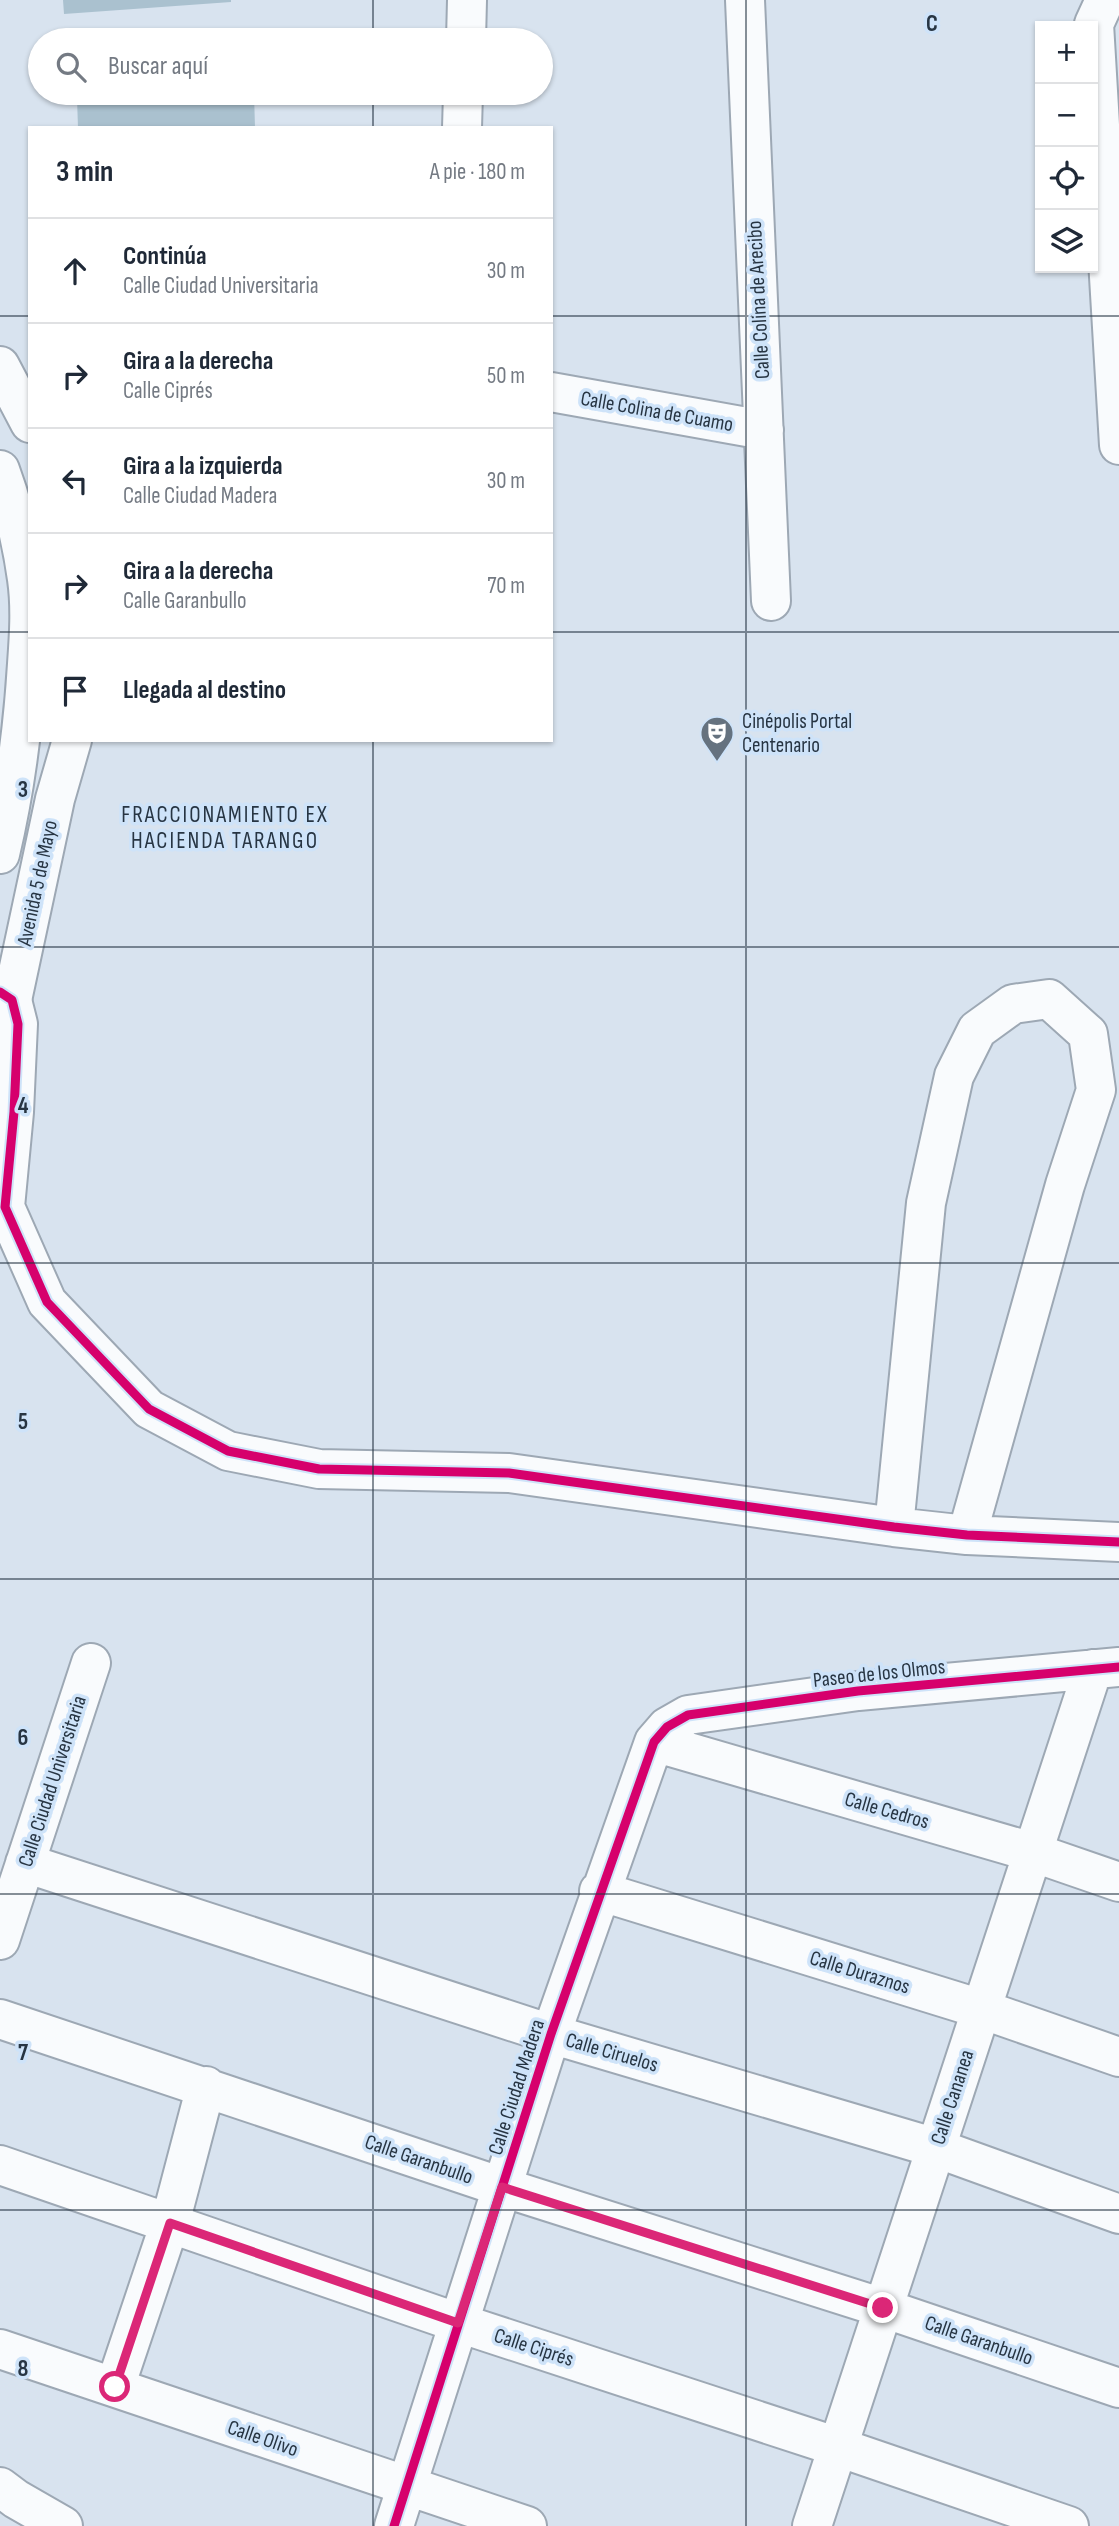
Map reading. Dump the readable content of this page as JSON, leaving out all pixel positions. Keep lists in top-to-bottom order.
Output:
{
  "streets": {
    "street": [
      "Calle Colina de Arecibo",
      "Calle Colina de Cuamo",
      "Avenida 5 de Mayo",
      "Paseo de los Olmos",
      "Calle Ciudad Universitaria",
      "Calle Cedros",
      "Calle Duraznos",
      "Calle Ciruelos",
      "Calle Ciudad Madera",
      "Calle Cananea",
      "Calle Garanbullo",
      "Calle Ciprés",
      "Calle Olivo"
    ]
  },
  "crossings": [
    ["Calle Colina de Arecibo", "Calle Colina de Cuamo"],
    ["Paseo de los Olmos", "Calle Cedros"],
    ["Paseo de los Olmos", "Calle Ciudad Madera"],
    ["Paseo de los Olmos", "Calle Cananea"],
    ["Calle Ciudad Universitaria", "Calle Ciruelos"],
    ["Calle Cedros", "Calle Ciudad Madera"],
    ["Calle Cedros", "Calle Cananea"],
    ["Calle Duraznos", "Calle Ciudad Madera"],
    ["Calle Duraznos", "Calle Cananea"],
    ["Calle Ciruelos", "Calle Ciudad Madera"],
    ["Calle Ciruelos", "Calle Cananea"],
    ["Calle Ciudad Madera", "Calle Garanbullo"],
    ["Calle Ciudad Madera", "Calle Ciprés"],
    ["Calle Ciudad Madera", "Calle Olivo"],
    ["Calle Cananea", "Calle Garanbullo"],
    ["Calle Cananea", "Calle Ciprés"]
  ],
  "districts": ["FRACCIONAMIENTO EX HACIENDA TARANGO"],
  "places": {
    "theatre": ["Cinépolis Portal Centenario"]
  },
  "page": {
    "map_buttons": ["+", "−"],
    "search": "Buscar aquí",
    "heading": ["3 min", "A pie · 180 m"],
    "list": [
      ["Continúa", "Calle Ciudad Universitaria", "30 m"],
      ["Gira a la derecha", "Calle Ciprés", "50 m"],
      ["Gira a la izquierda", "Calle Ciudad Madera", "30 m"],
      ["Gira a la derecha", "Calle Garanbullo", "70 m"],
      "Llegada al destino"
    ]
  },
  "grid": {
    "columns": ["C"],
    "rows": [
      "3",
      "4",
      "5",
      "6",
      "7",
      "8"
    ]
  }
}
